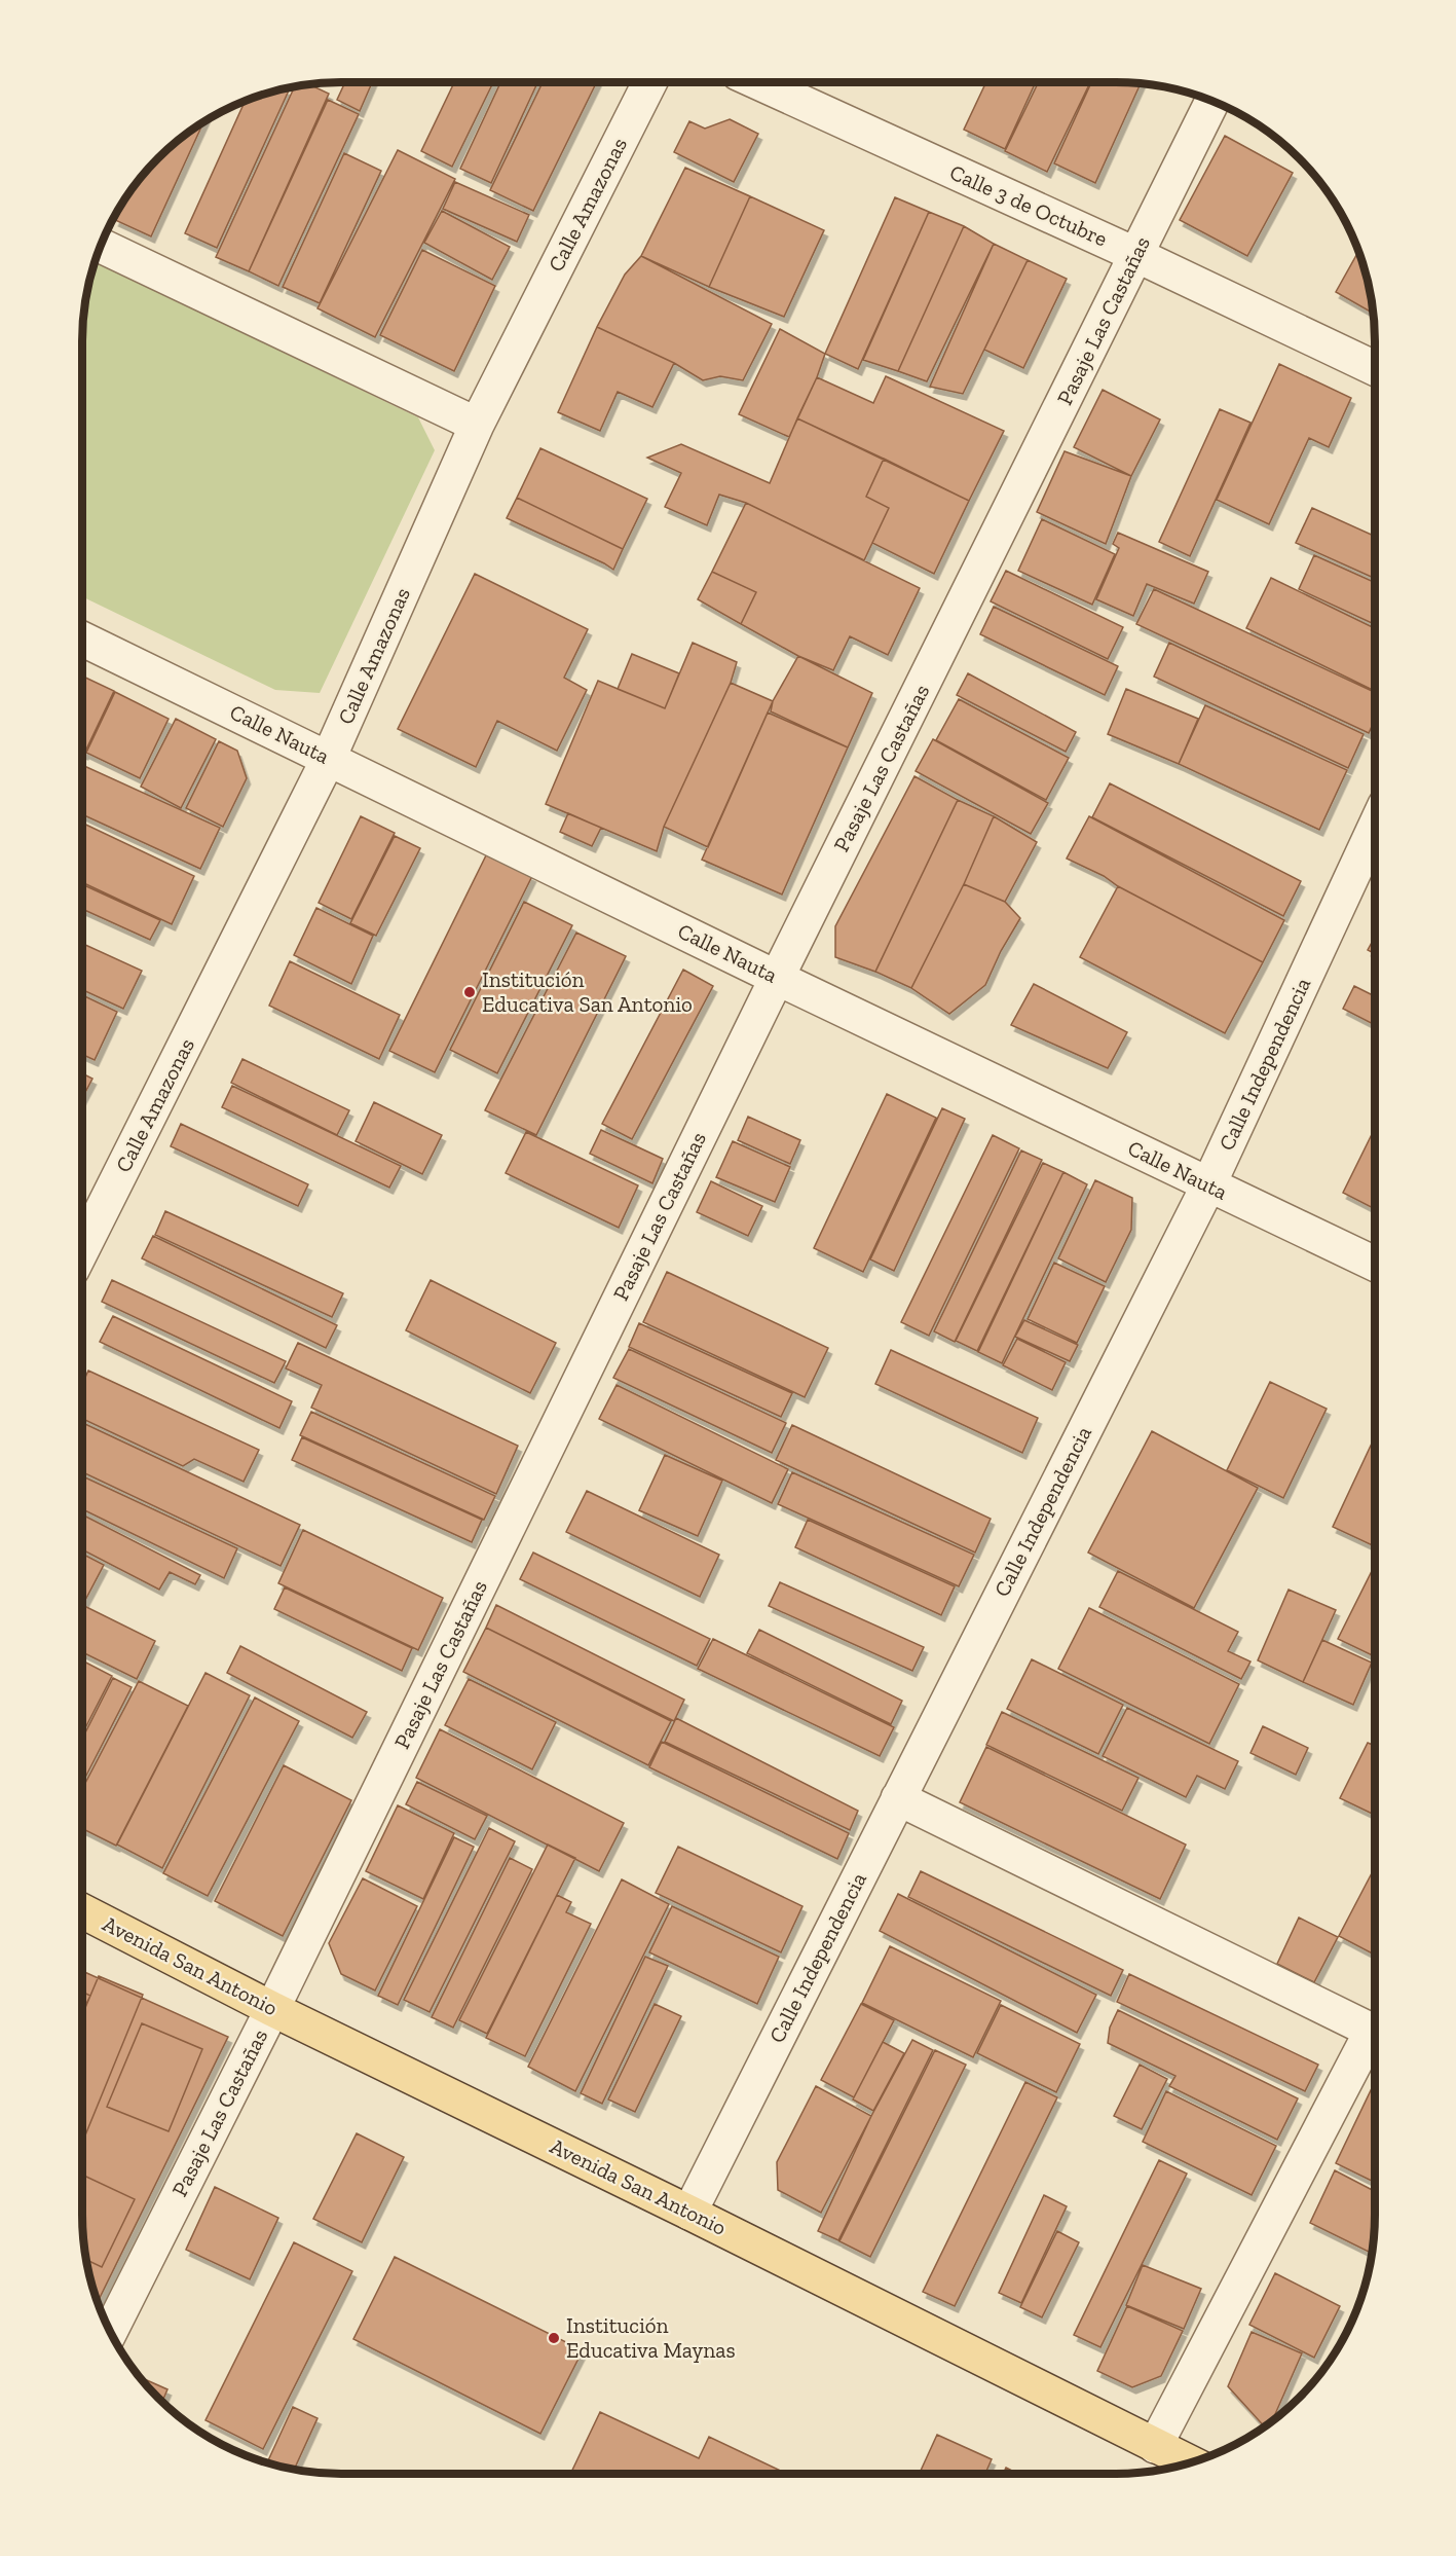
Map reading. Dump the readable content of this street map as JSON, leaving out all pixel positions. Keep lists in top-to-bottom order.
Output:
{
  "streets": {
    "main road": ["Avenida San Antonio"],
    "street": [
      "Calle Amazonas",
      "Calle 3 de Octubre",
      "Pasaje Las Castañas",
      "Calle Nauta",
      "Calle Independencia"
    ]
  },
  "crossings": [
    ["Calle Amazonas", "Calle Nauta"],
    ["Calle 3 de Octubre", "Pasaje Las Castañas"],
    ["Pasaje Las Castañas", "Calle Nauta"],
    ["Pasaje Las Castañas", "Avenida San Antonio"],
    ["Calle Nauta", "Calle Independencia"],
    ["Calle Independencia", "Avenida San Antonio"]
  ],
  "places": ["Institución Educativa San Antonio", "Institución Educativa Maynas"]
}
